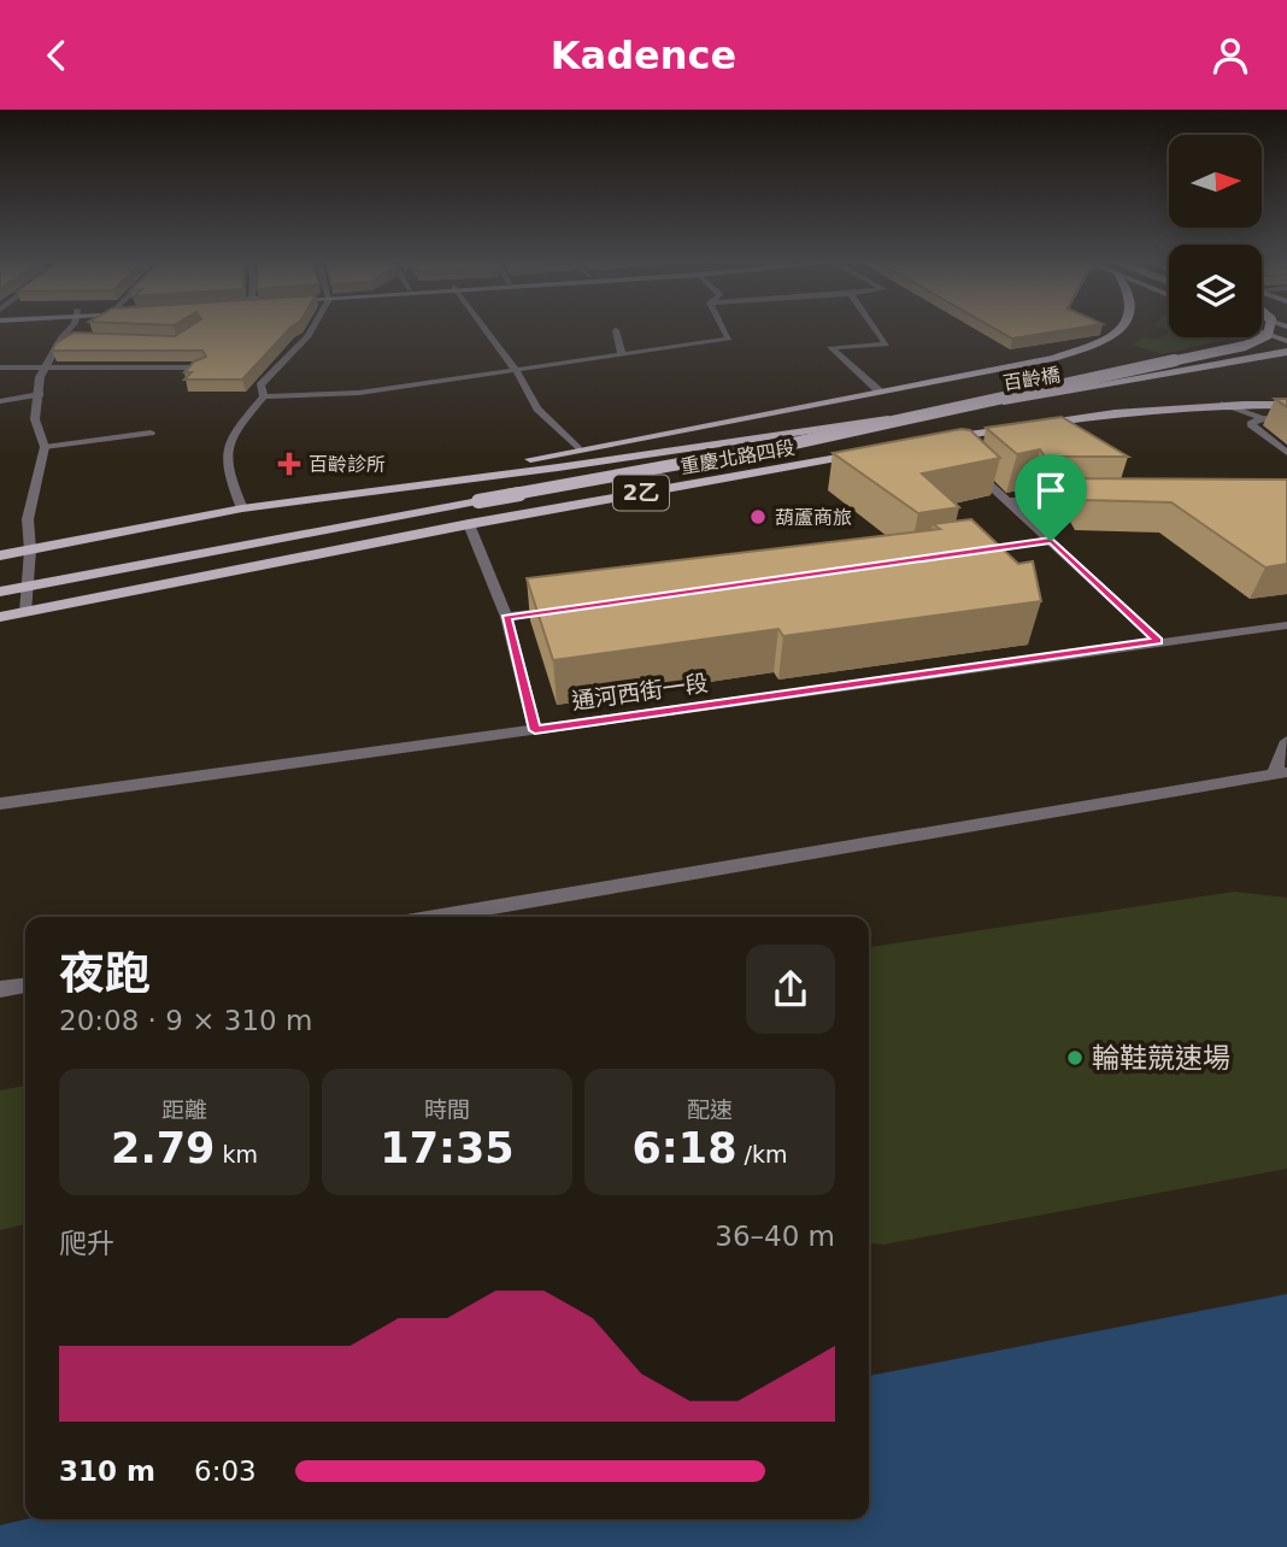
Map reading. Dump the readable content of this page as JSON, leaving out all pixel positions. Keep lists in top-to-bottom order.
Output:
{
  "streets": {
    "main road": ["百齡橋", "重慶北路四段", "2乙"],
    "street": ["通河西街一段"]
  },
  "crossings": [
    ["百齡橋", "重慶北路四段"]
  ],
  "places": {
    "health": ["百齡診所"],
    "other": ["葫蘆商旅", "輪鞋競速場"]
  },
  "north": "right",
  "page": {
    "header": "Kadence",
    "heading": ["夜跑", "20:08 · 9 × 310 m"],
    "stats": [
      ["距離", "2.79 km"],
      ["時間", "17:35"],
      ["配速", "6:18 /km"]
    ],
    "chart": ["爬升", "36–40 m"],
    "list": [
      {
        "name": "310 m",
        "note": "6:03"
      }
    ]
  }
}
